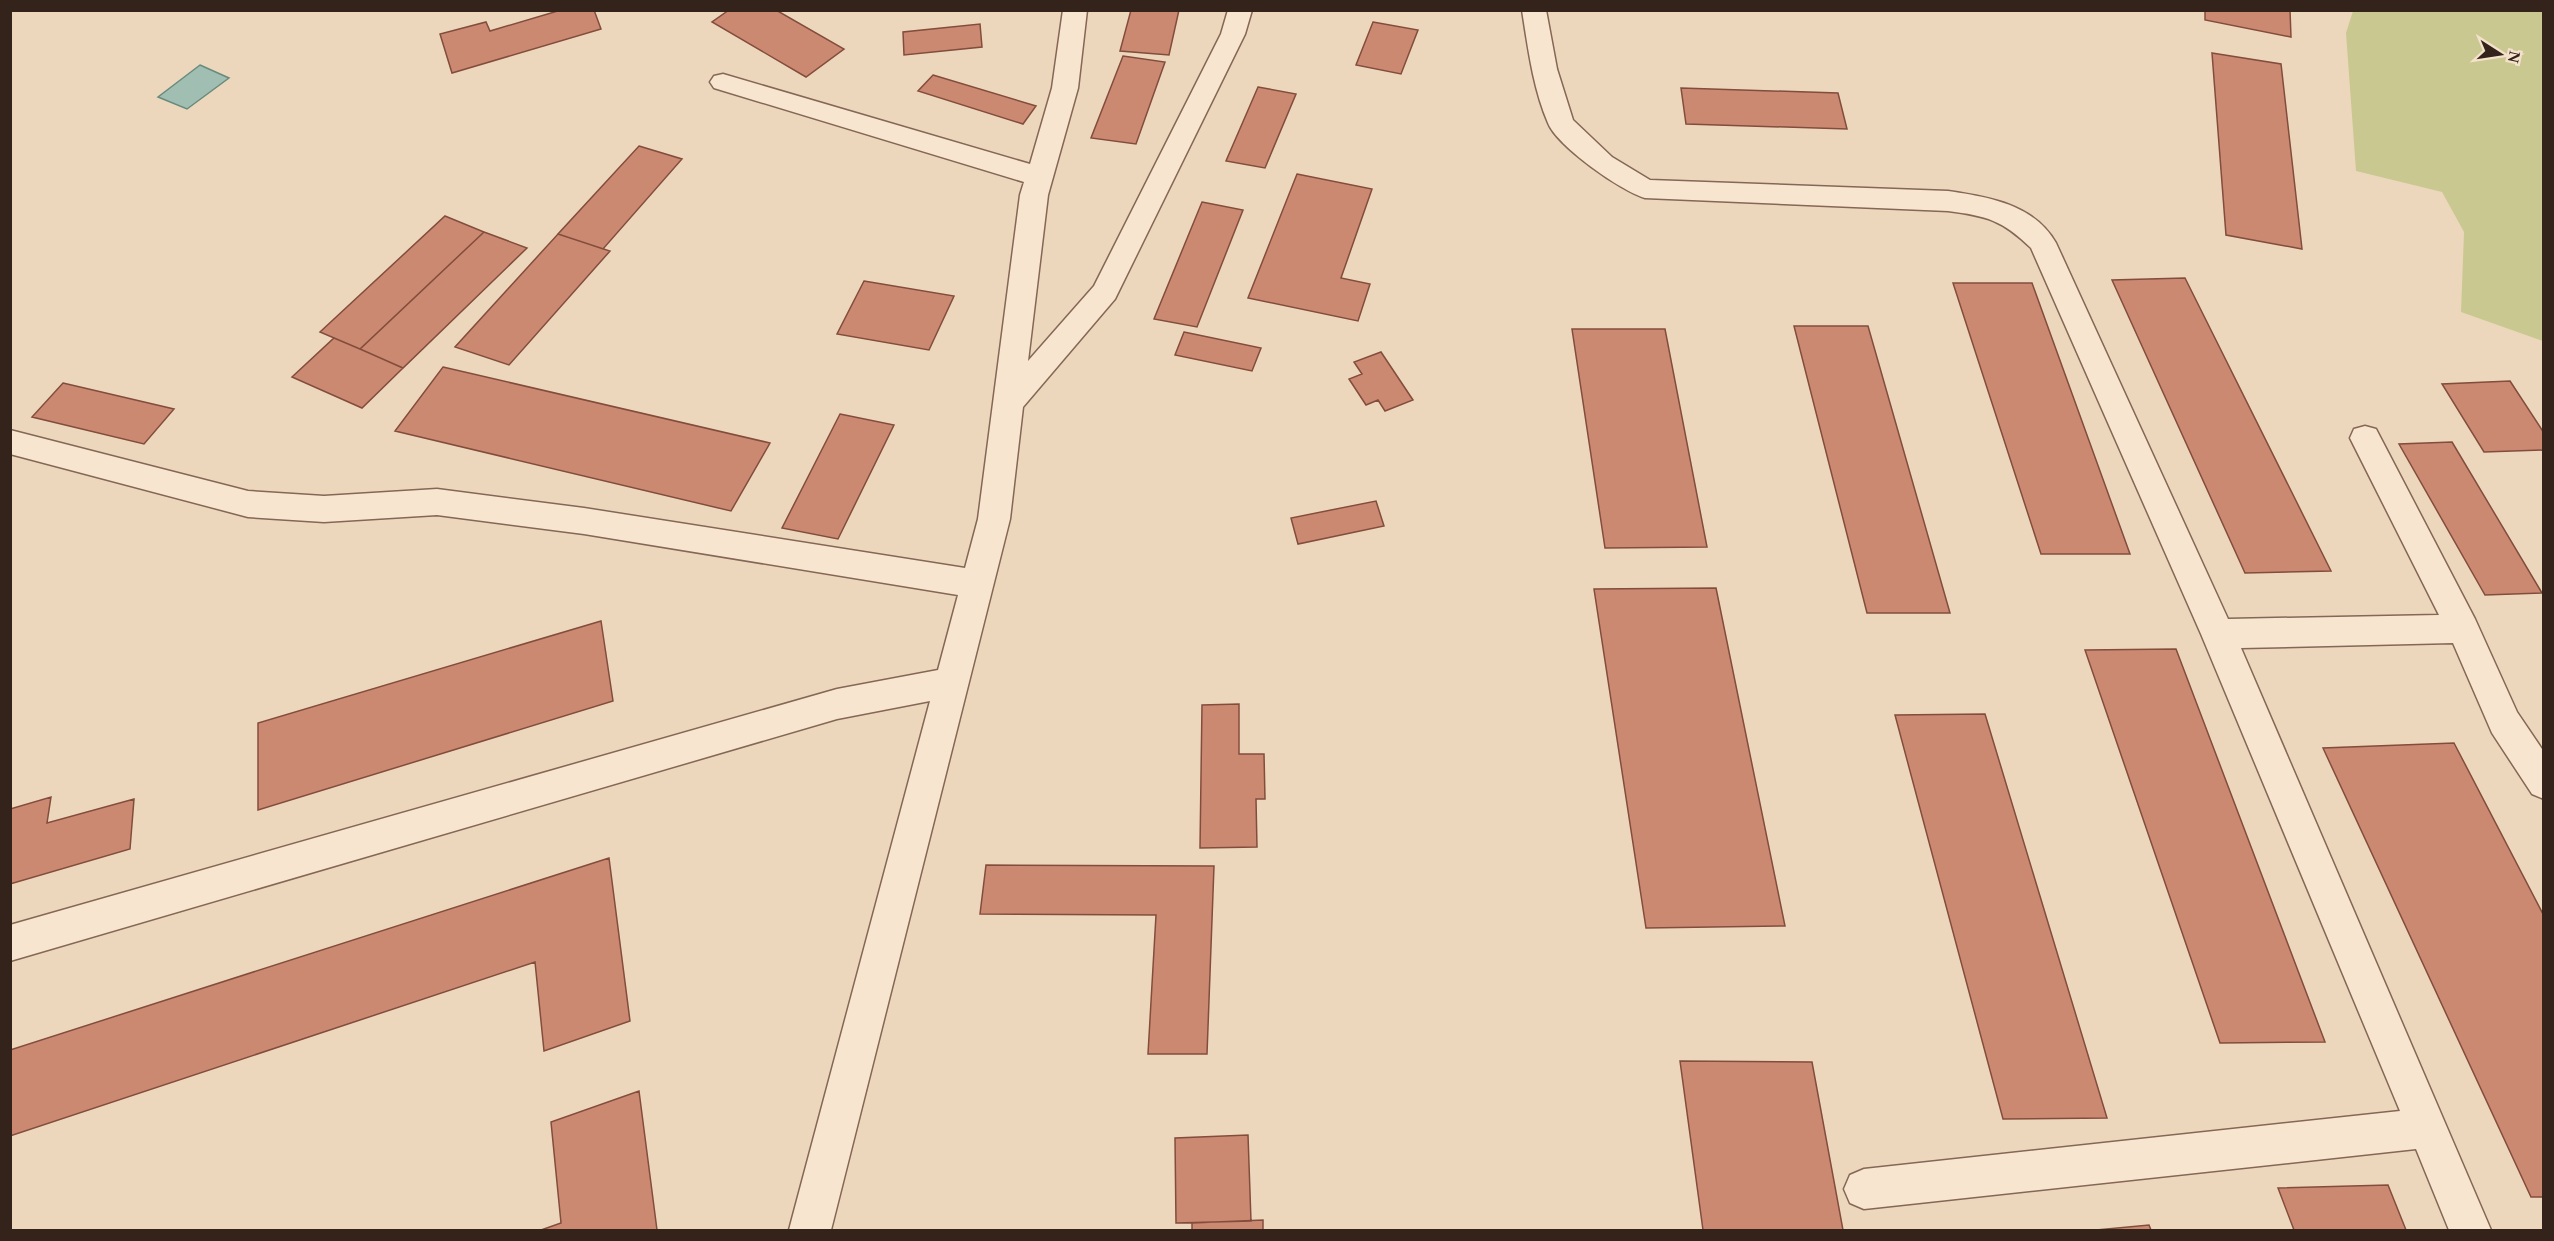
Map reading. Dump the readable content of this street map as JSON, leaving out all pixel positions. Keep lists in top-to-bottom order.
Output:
{
  "north": "right"
}
